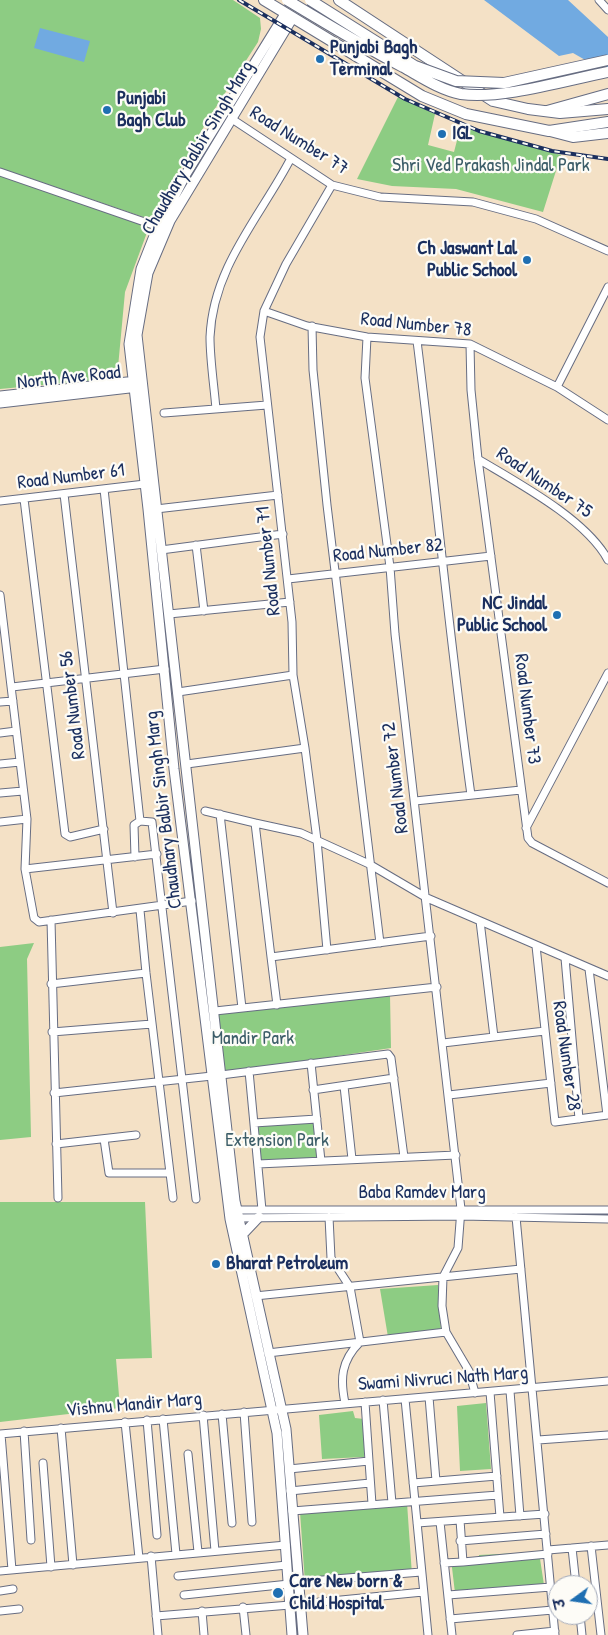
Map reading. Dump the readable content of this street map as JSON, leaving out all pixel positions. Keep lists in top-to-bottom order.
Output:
{
  "streets": {
    "street": [
      "Road Number 77",
      "Chaudhary Balbir Singh Marg",
      "Road Number 78",
      "North Ave Road",
      "Road Number 61",
      "Road Number 75",
      "Road Number 82",
      "Road Number 71",
      "Road Number 56",
      "Road Number 73",
      "Road Number 72",
      "Road Number 28",
      "Baba Ramdev Marg",
      "Swami Nivruci Nath Marg",
      "Vishnu Mandir Marg"
    ]
  },
  "crossings": [
    ["Road Number 77", "Chaudhary Balbir Singh Marg"],
    ["Road Number 77", "Road Number 71"],
    ["Chaudhary Balbir Singh Marg", "North Ave Road"],
    ["Chaudhary Balbir Singh Marg", "Road Number 61"],
    ["Chaudhary Balbir Singh Marg", "Baba Ramdev Marg"],
    ["Chaudhary Balbir Singh Marg", "Swami Nivruci Nath Marg"],
    ["Chaudhary Balbir Singh Marg", "Vishnu Mandir Marg"],
    ["Road Number 78", "Road Number 71"],
    ["Road Number 78", "Road Number 73"],
    ["Road Number 78", "Road Number 72"],
    ["Road Number 61", "Road Number 56"],
    ["Road Number 75", "Road Number 73"],
    ["Road Number 82", "Road Number 71"],
    ["Road Number 82", "Road Number 73"],
    ["Road Number 82", "Road Number 72"],
    ["Road Number 72", "Baba Ramdev Marg"],
    ["Swami Nivruci Nath Marg", "Vishnu Mandir Marg"]
  ],
  "parks": ["Shri Ved Prakash Jindal Park", "Mandir Park", "Extension Park"],
  "places": [
    "Punjabi Bagh Terminal",
    "Punjabi Bagh Club",
    "IGL",
    "Ch Jaswant Lal Public School",
    "NC Jindal Public School",
    "Bharat Petroleum",
    "Care New born & Child Hospital"
  ],
  "north": "left"
}
